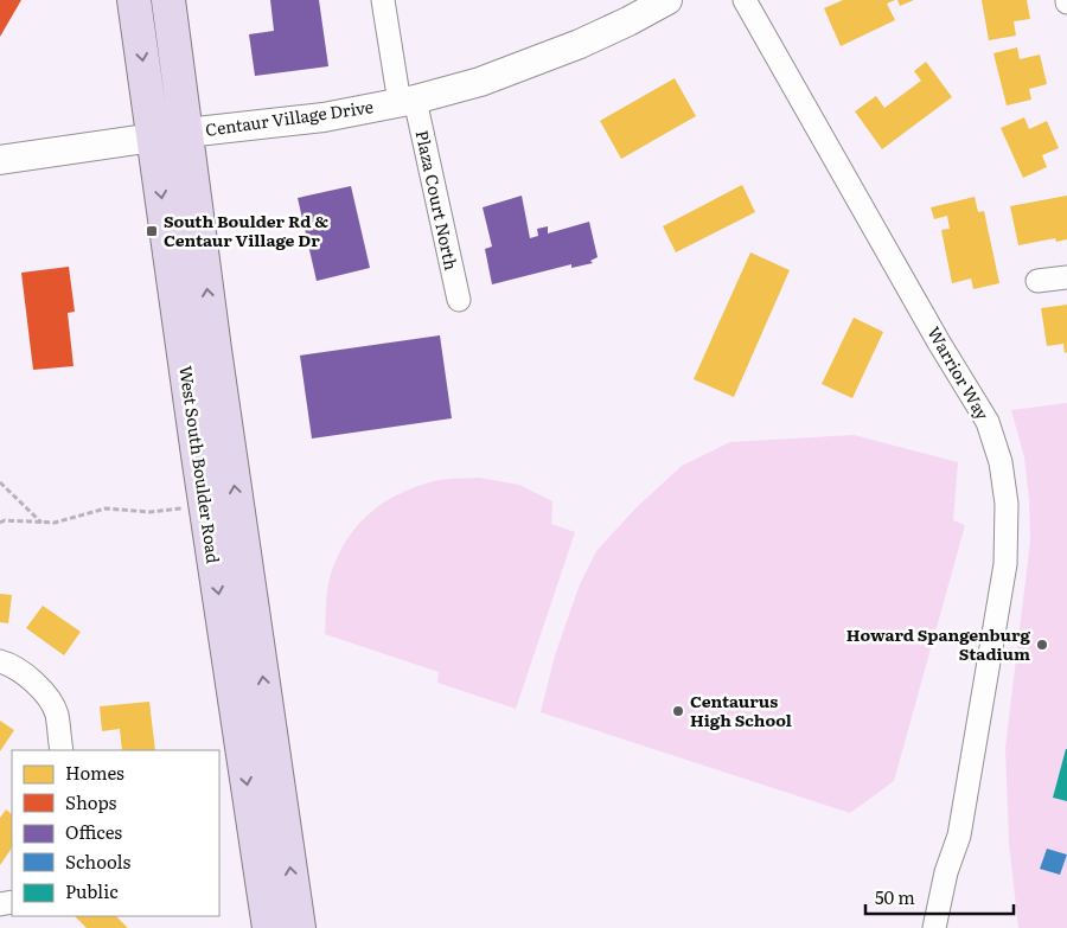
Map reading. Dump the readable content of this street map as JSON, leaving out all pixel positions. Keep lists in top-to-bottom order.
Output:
{
  "streets": {
    "main road": ["West South Boulder Road"],
    "street": ["Centaur Village Drive", "Plaza Court North", "Warrior Way"]
  },
  "crossings": [
    ["Centaur Village Drive", "Plaza Court North"],
    ["Centaur Village Drive", "West South Boulder Road"]
  ],
  "places": {
    "transit": ["South Boulder Rd & Centaur Village Dr"],
    "other": ["Howard Spangenburg Stadium", "Centaurus High School"]
  },
  "legend": [
    "Homes",
    "Shops",
    "Offices",
    "Schools",
    "Public"
  ],
  "scale_bar": "50 m"
}
